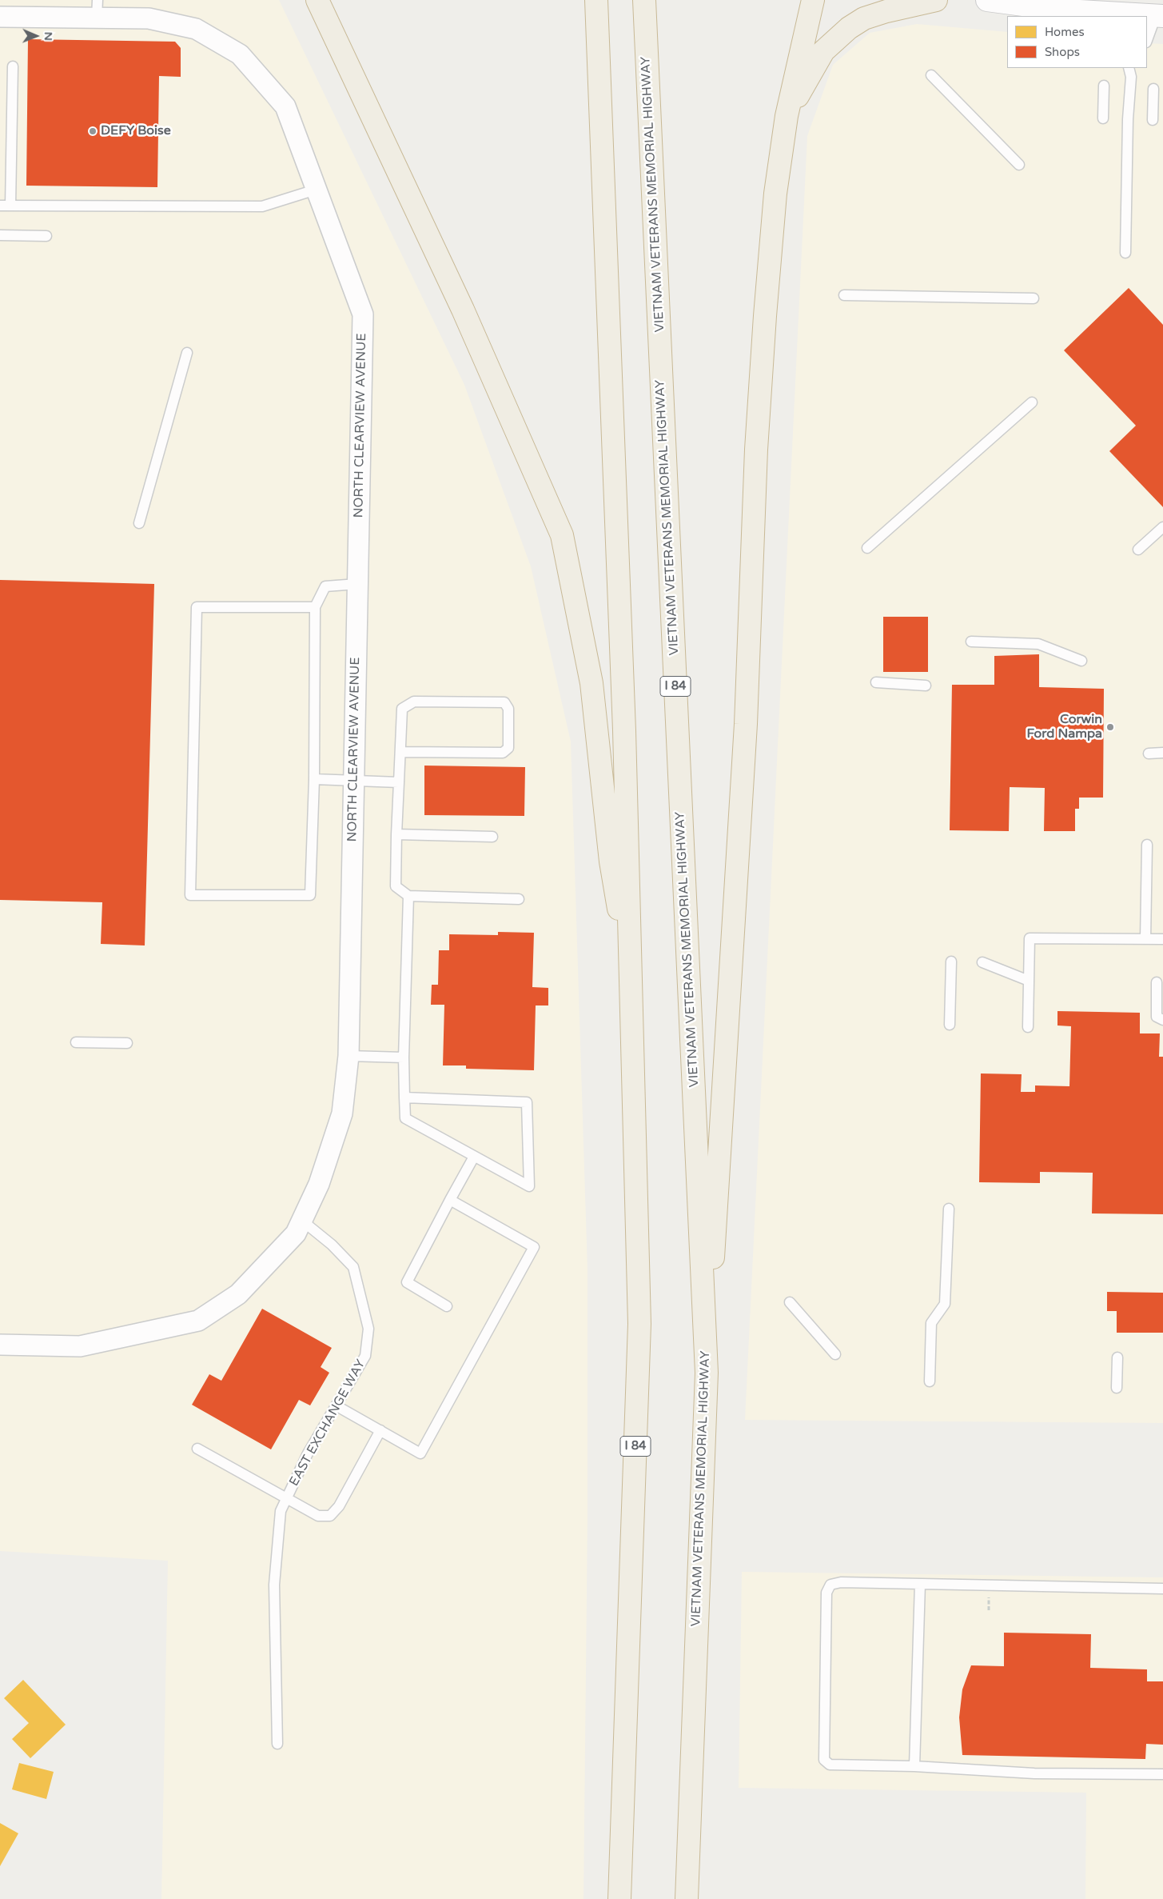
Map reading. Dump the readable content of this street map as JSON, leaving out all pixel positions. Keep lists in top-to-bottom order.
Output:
{
  "streets": {
    "highway": ["VIETNAM VETERANS MEMORIAL HIGHWAY", "I 84"],
    "street": ["NORTH CLEARVIEW AVENUE"],
    "lane": ["EAST EXCHANGE WAY"]
  },
  "crossings": [
    ["NORTH CLEARVIEW AVENUE", "EAST EXCHANGE WAY"]
  ],
  "places": ["DEFY Boise", "Corwin Ford Nampa"],
  "legend": ["Homes", "Shops"],
  "north": "right"
}
